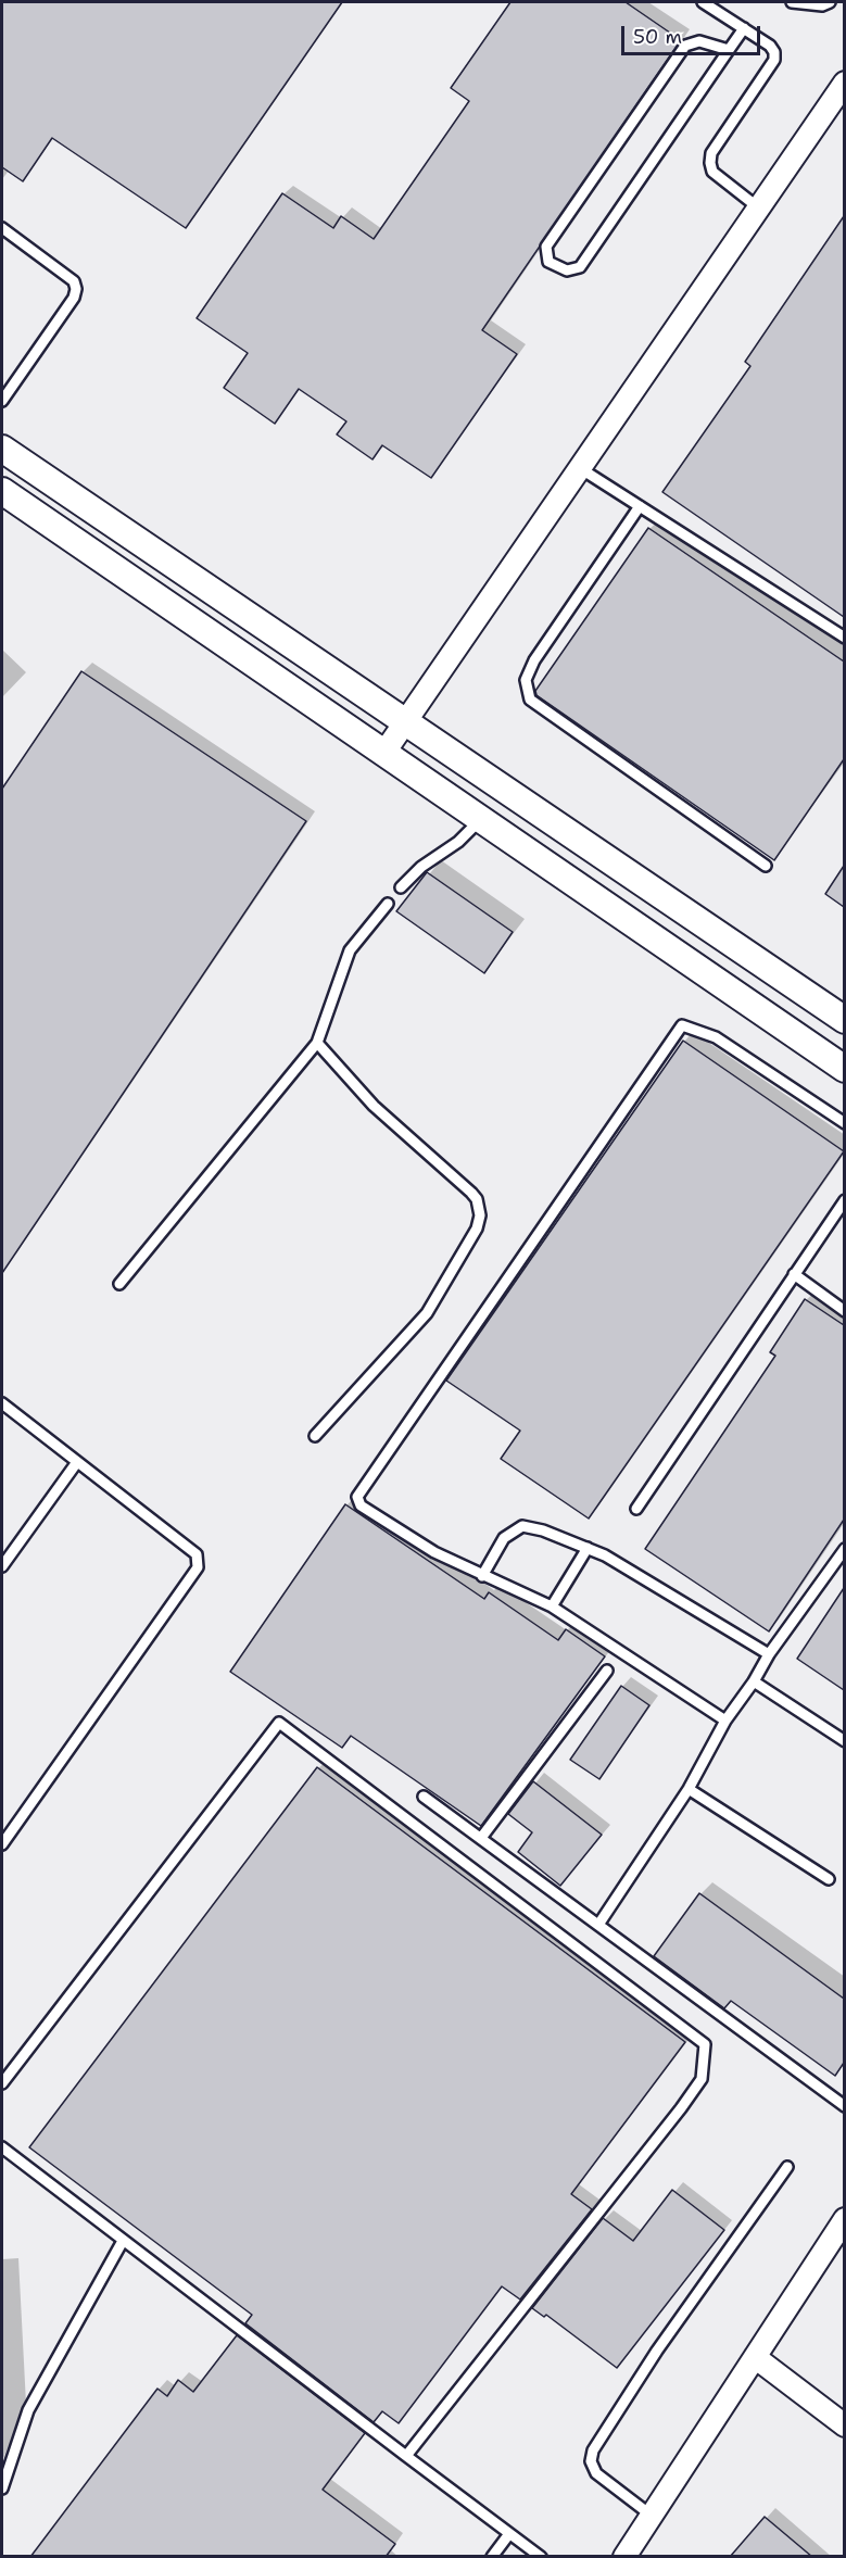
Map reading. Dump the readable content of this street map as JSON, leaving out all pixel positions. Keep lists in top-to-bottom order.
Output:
{
  "scale_bar": "50 m"
}
